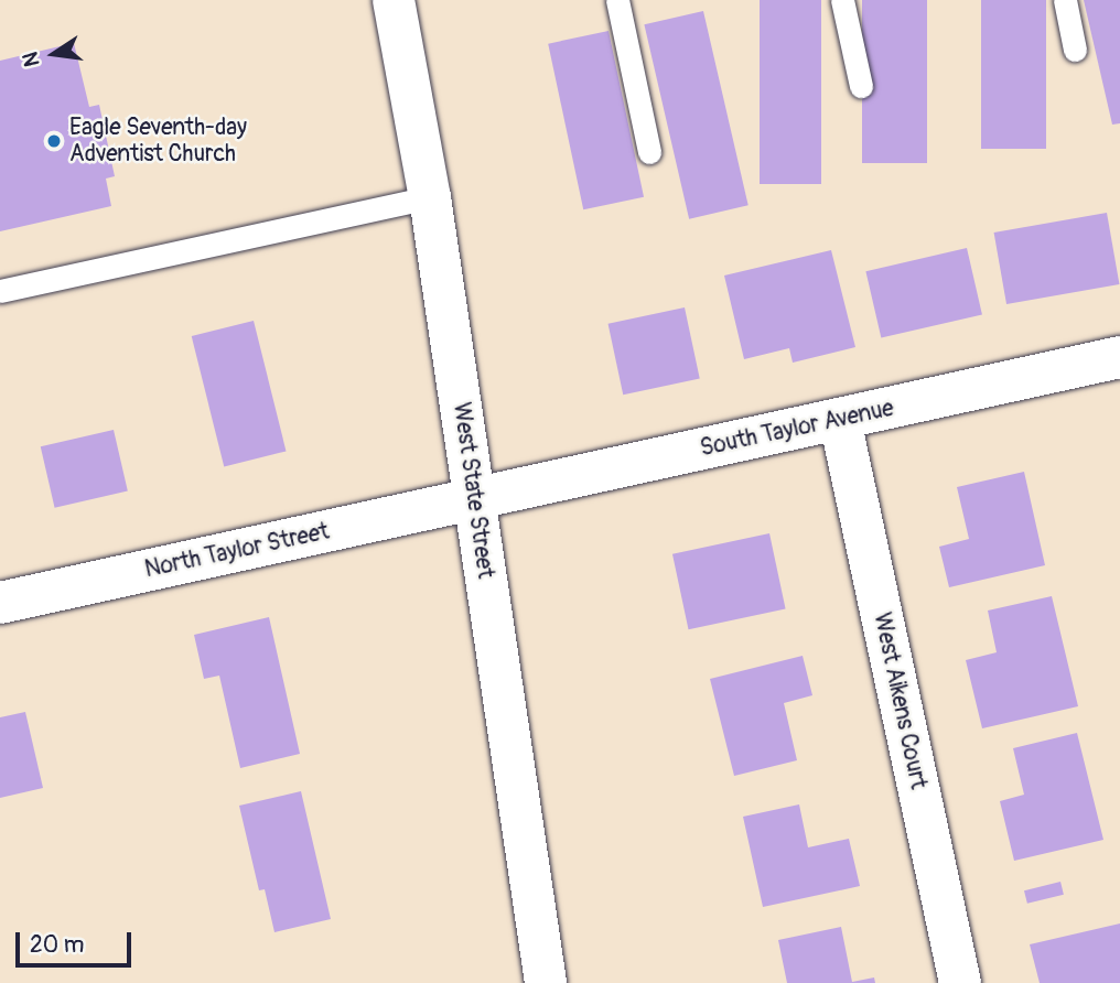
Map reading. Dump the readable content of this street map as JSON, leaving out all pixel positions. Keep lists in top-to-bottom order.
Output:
{
  "streets": {
    "street": [
      "South Taylor Avenue",
      "West State Street",
      "North Taylor Street",
      "West Aikens Court"
    ]
  },
  "crossings": [
    ["South Taylor Avenue", "West State Street"],
    ["South Taylor Avenue", "North Taylor Street"],
    ["South Taylor Avenue", "West Aikens Court"],
    ["West State Street", "North Taylor Street"]
  ],
  "places": ["Eagle Seventh-day Adventist Church"],
  "scale_bar": "20 m",
  "north": "left"
}
